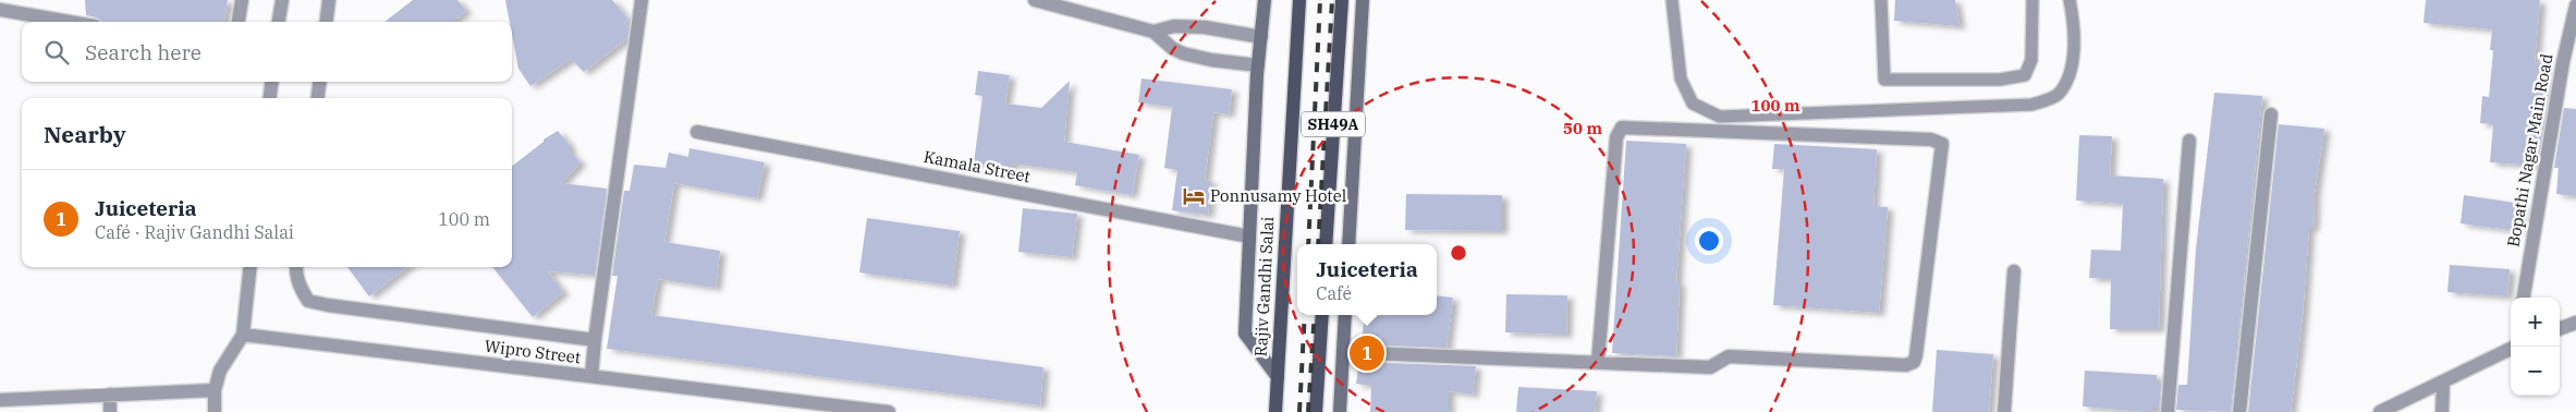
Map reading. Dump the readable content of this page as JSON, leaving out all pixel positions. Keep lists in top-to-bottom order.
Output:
{
  "streets": {
    "main road": ["SH49A", "Rajiv Gandhi Salai"],
    "street": ["Bopathi Nagar Main Road", "Kamala Street", "Wipro Street"]
  },
  "places": {
    "hotel": ["Ponnusamy Hotel"]
  },
  "page": {
    "search": "Search here",
    "heading": "Nearby",
    "list": [
      {
        "mark": "1",
        "name": "Juiceteria",
        "note": "Café · Rajiv Gandhi Salai",
        "value": "100 m"
      }
    ],
    "popup": ["Juiceteria", "Café"],
    "map_buttons": ["+", "−"],
    "pins": "1"
  },
  "rings": ["100 m", "50 m"]
}
